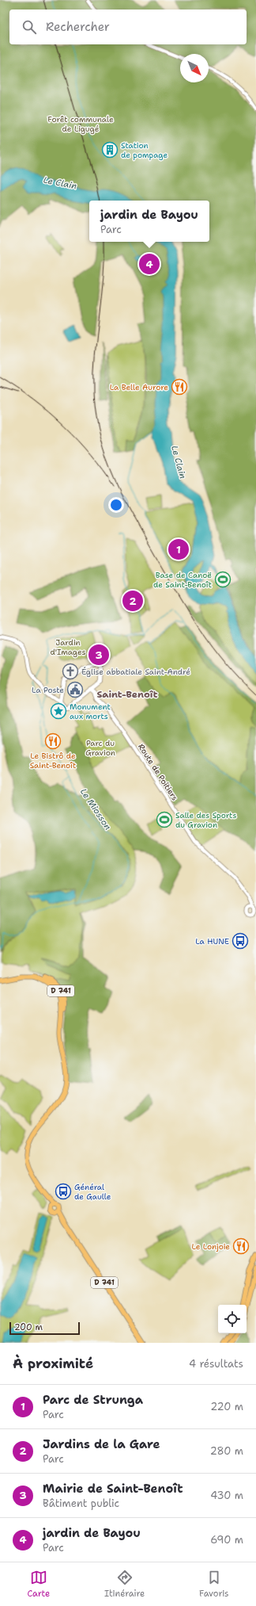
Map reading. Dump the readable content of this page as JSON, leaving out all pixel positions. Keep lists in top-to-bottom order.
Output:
{
  "streets": {
    "main road": ["D 741"],
    "street": ["Route de Poitiers"]
  },
  "districts": ["Saint-Benoît"],
  "water": ["Le Clain", "Le Miosson"],
  "parks": ["Forêt communale de Ligugé", "Jardin d'Images", "Parc du Gravion"],
  "places": {
    "building": ["Station de pompage"],
    "restaurant": ["La Belle Aurore", "Le Bistrô de Saint-Benoît", "Le Lonjoie"],
    "sports": ["Base de Canoë de Saint-Benoît", "Salle des Sports du Gravion"],
    "church": ["Église abbatiale Saint-André"],
    "public building": ["La Poste"],
    "place": ["Monument aux morts"],
    "bus stop": ["La HUNE", "Général de Gaulle"]
  },
  "scale_bar": "200 m",
  "north": "bottom right",
  "page": {
    "search": "Rechercher",
    "popup": ["jardin de Bayou", "Parc"],
    "pins": [
      "4",
      "1",
      "2",
      "3"
    ],
    "scale": "200 m",
    "heading": ["À proximité", "4 résultats"],
    "list": [
      {
        "mark": "1",
        "name": "Parc de Strunga",
        "note": "Parc",
        "value": "220 m"
      },
      {
        "mark": "2",
        "name": "Jardins de la Gare",
        "note": "Parc",
        "value": "280 m"
      },
      {
        "mark": "3",
        "name": "Mairie de Saint-Benoît",
        "note": "Bâtiment public",
        "value": "430 m"
      },
      {
        "mark": "4",
        "name": "jardin de Bayou",
        "note": "Parc",
        "value": "690 m"
      }
    ],
    "nav": ["Carte", "Itinéraire", "Favoris"]
  }
}
